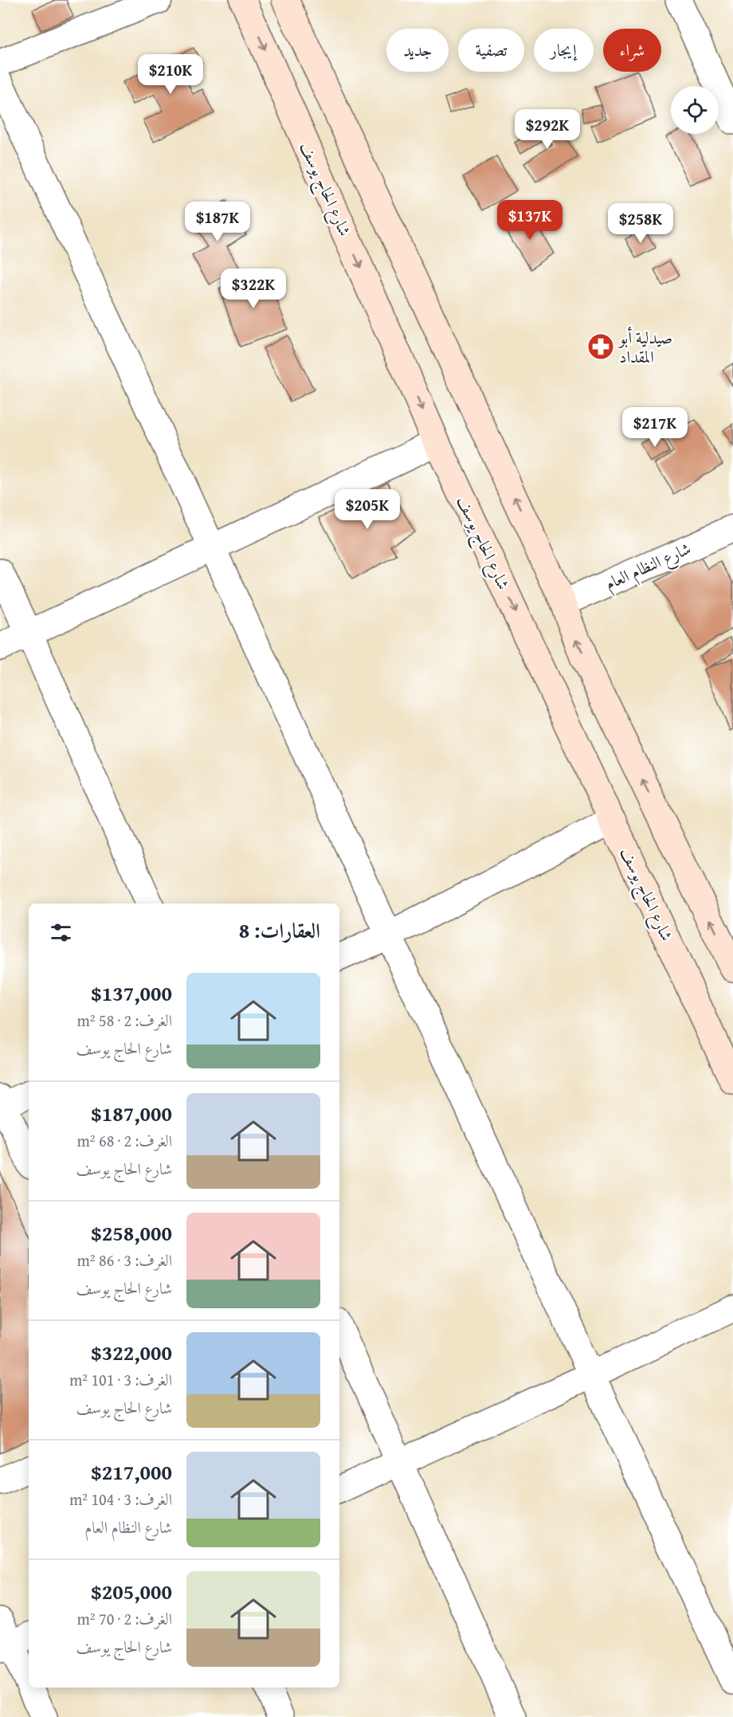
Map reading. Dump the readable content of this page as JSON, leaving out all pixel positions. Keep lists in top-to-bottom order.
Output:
{
  "streets": {
    "main road": ["شارع الحاج يوسف"],
    "street": ["شارع النظام العام"]
  },
  "places": {
    "pharmacy": ["صيدلية أبو المقداد"]
  },
  "page": {
    "chip": [
      "شراء",
      "إيجار",
      "تصفية",
      "جديد"
    ],
    "price": [
      "$210K",
      "$292K",
      "$137K",
      "$187K",
      "$258K",
      "$322K",
      "$217K",
      "$205K"
    ],
    "heading": "العقارات: 8",
    "list": [
      {
        "name": "$137,000",
        "note": "الغرف: 2 · 58 m² · شارع الحاج يوسف"
      },
      {
        "name": "$187,000",
        "note": "الغرف: 2 · 68 m² · شارع الحاج يوسف"
      },
      {
        "name": "$258,000",
        "note": "الغرف: 3 · 86 m² · شارع الحاج يوسف"
      },
      {
        "name": "$322,000",
        "note": "الغرف: 3 · 101 m² · شارع الحاج يوسف"
      },
      {
        "name": "$217,000",
        "note": "الغرف: 3 · 104 m² · شارع النظام العام"
      },
      {
        "name": "$205,000",
        "note": "الغرف: 2 · 70 m² · شارع الحاج يوسف"
      }
    ]
  }
}
